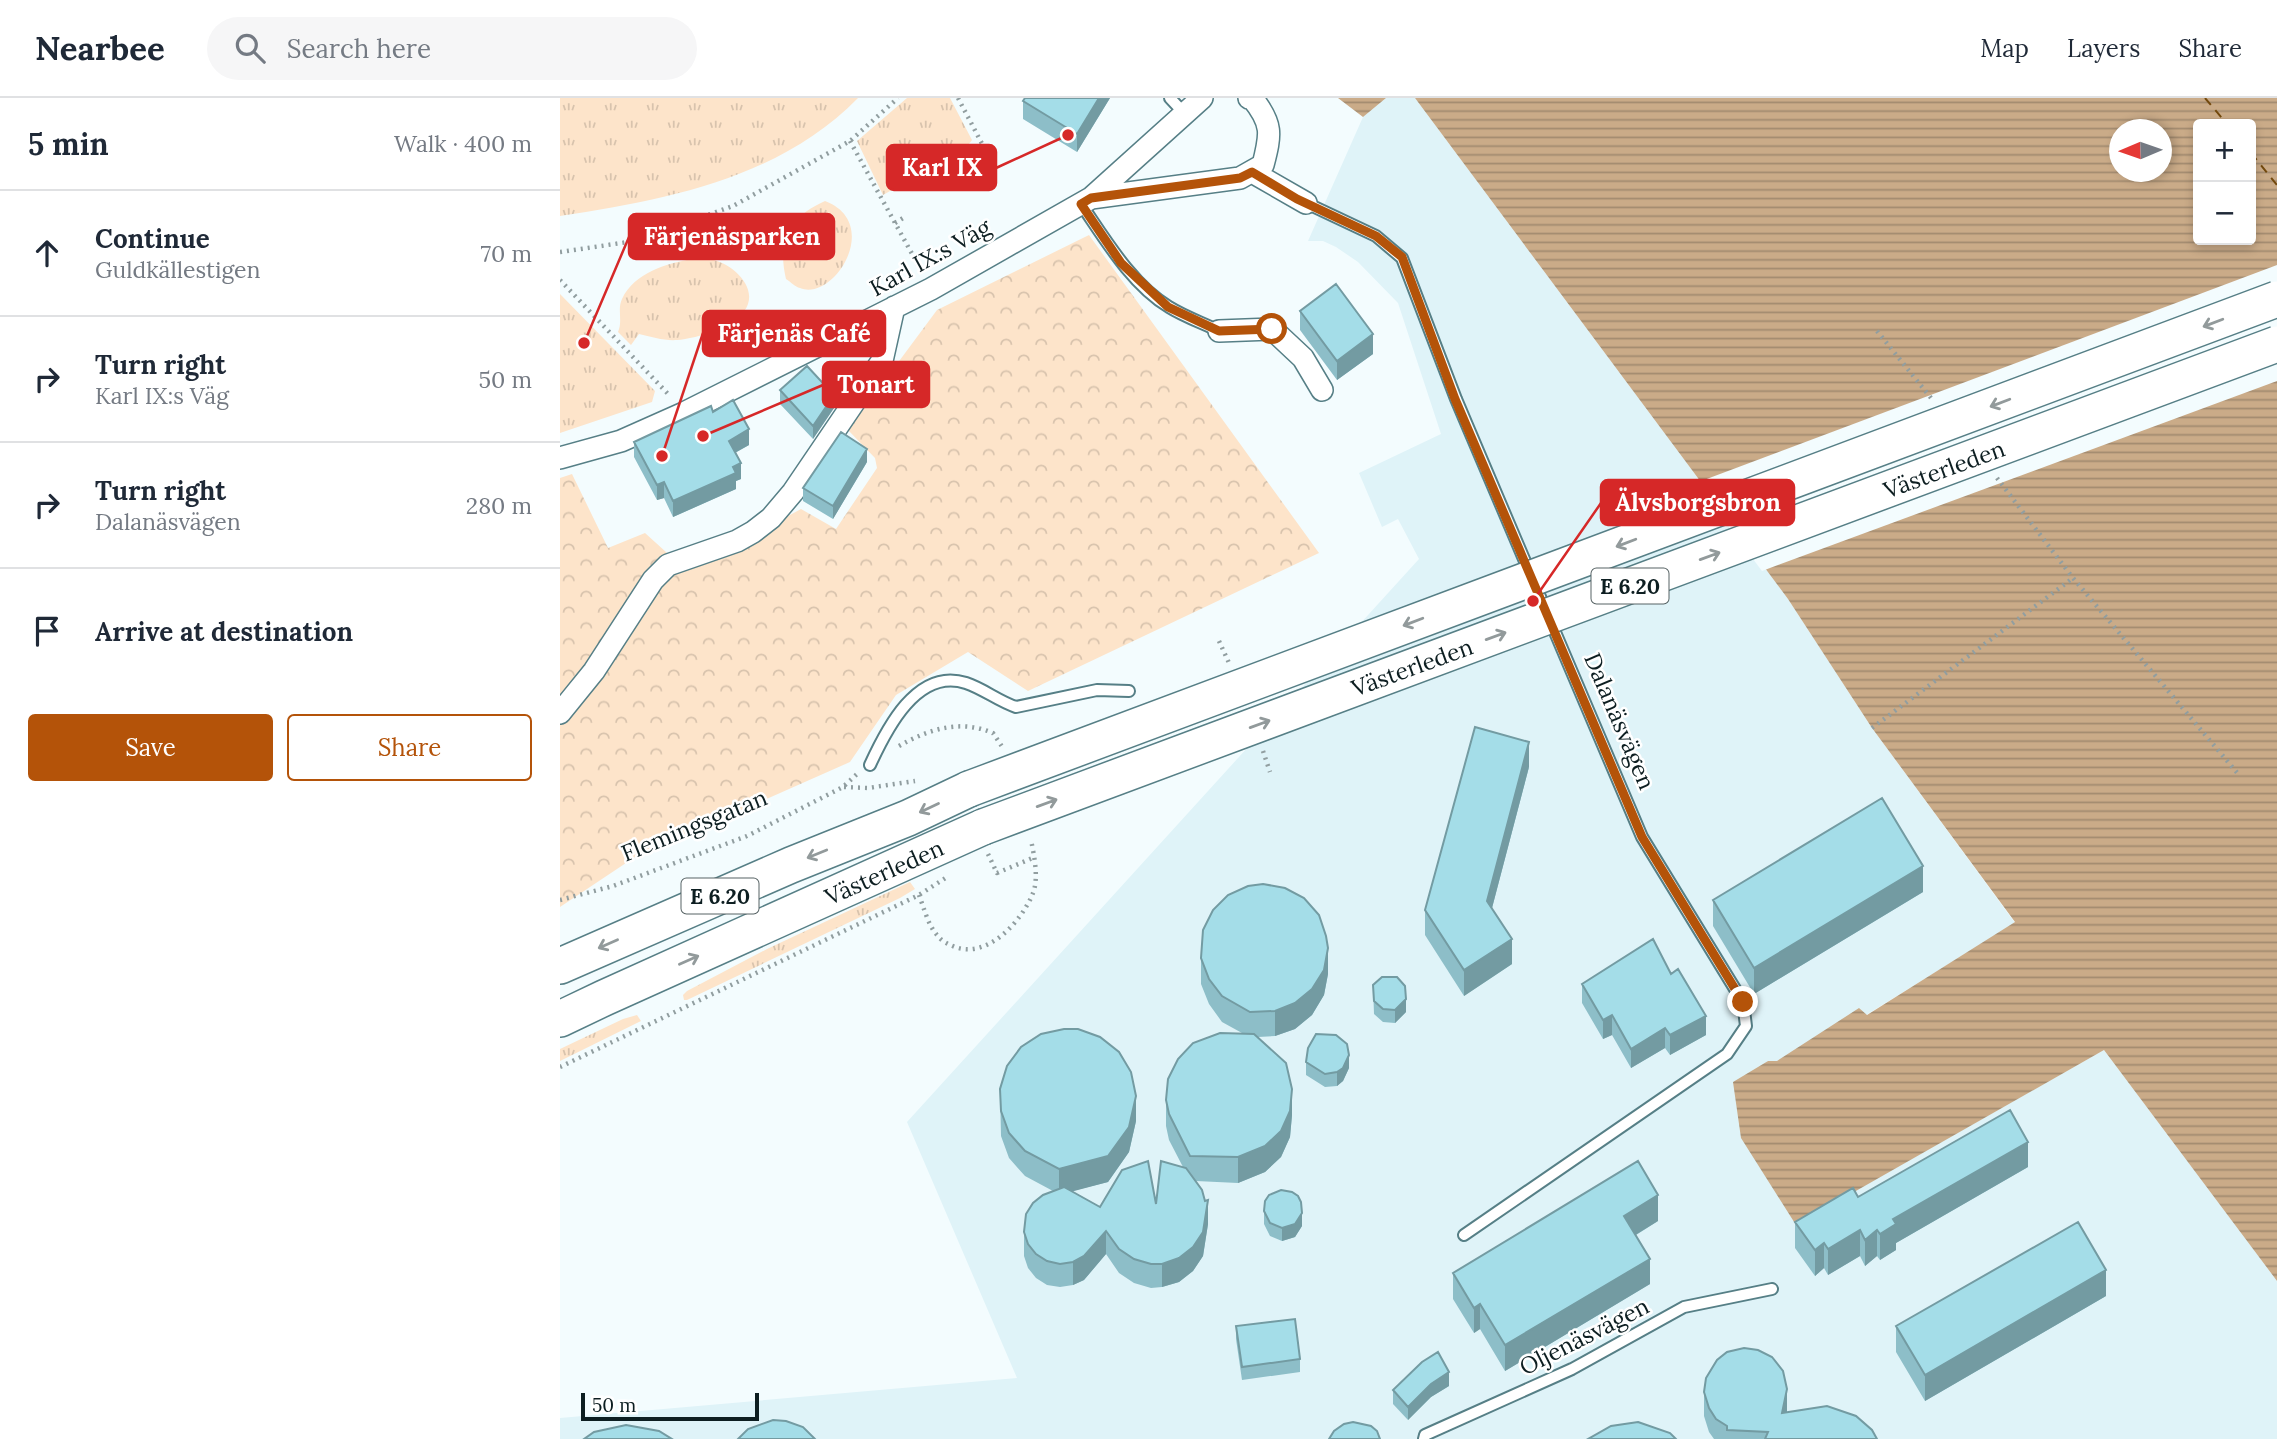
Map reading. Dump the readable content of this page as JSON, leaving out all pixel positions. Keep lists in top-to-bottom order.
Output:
{
  "streets": {
    "highway": ["Västerleden", "E 6.20"],
    "street": ["Karl IX:s Väg", "Dalanäsvägen"],
    "lane": ["Oljenäsvägen"],
    "path": ["Flemingsgatan"]
  },
  "crossings": [
    ["Karl IX:s Väg", "Dalanäsvägen"]
  ],
  "places": [
    "Karl IX",
    "Färjenäsparken",
    "Tonart",
    "Färjenäs Café",
    "Älvsborgsbron"
  ],
  "scale_bar": "50 m",
  "north": "left",
  "page": {
    "header": "Nearbee",
    "search": "Search here",
    "nav": ["Map", "Layers", "Share"],
    "heading": ["5 min", "Walk · 400 m"],
    "map_buttons": ["+", "−"],
    "list": [
      ["Continue", "Guldkällestigen", "70 m"],
      ["Turn right", "Karl IX:s Väg", "50 m"],
      ["Turn right", "Dalanäsvägen", "280 m"],
      "Arrive at destination"
    ],
    "buttons": ["Save", "Share"],
    "scale": "50 m"
  }
}
